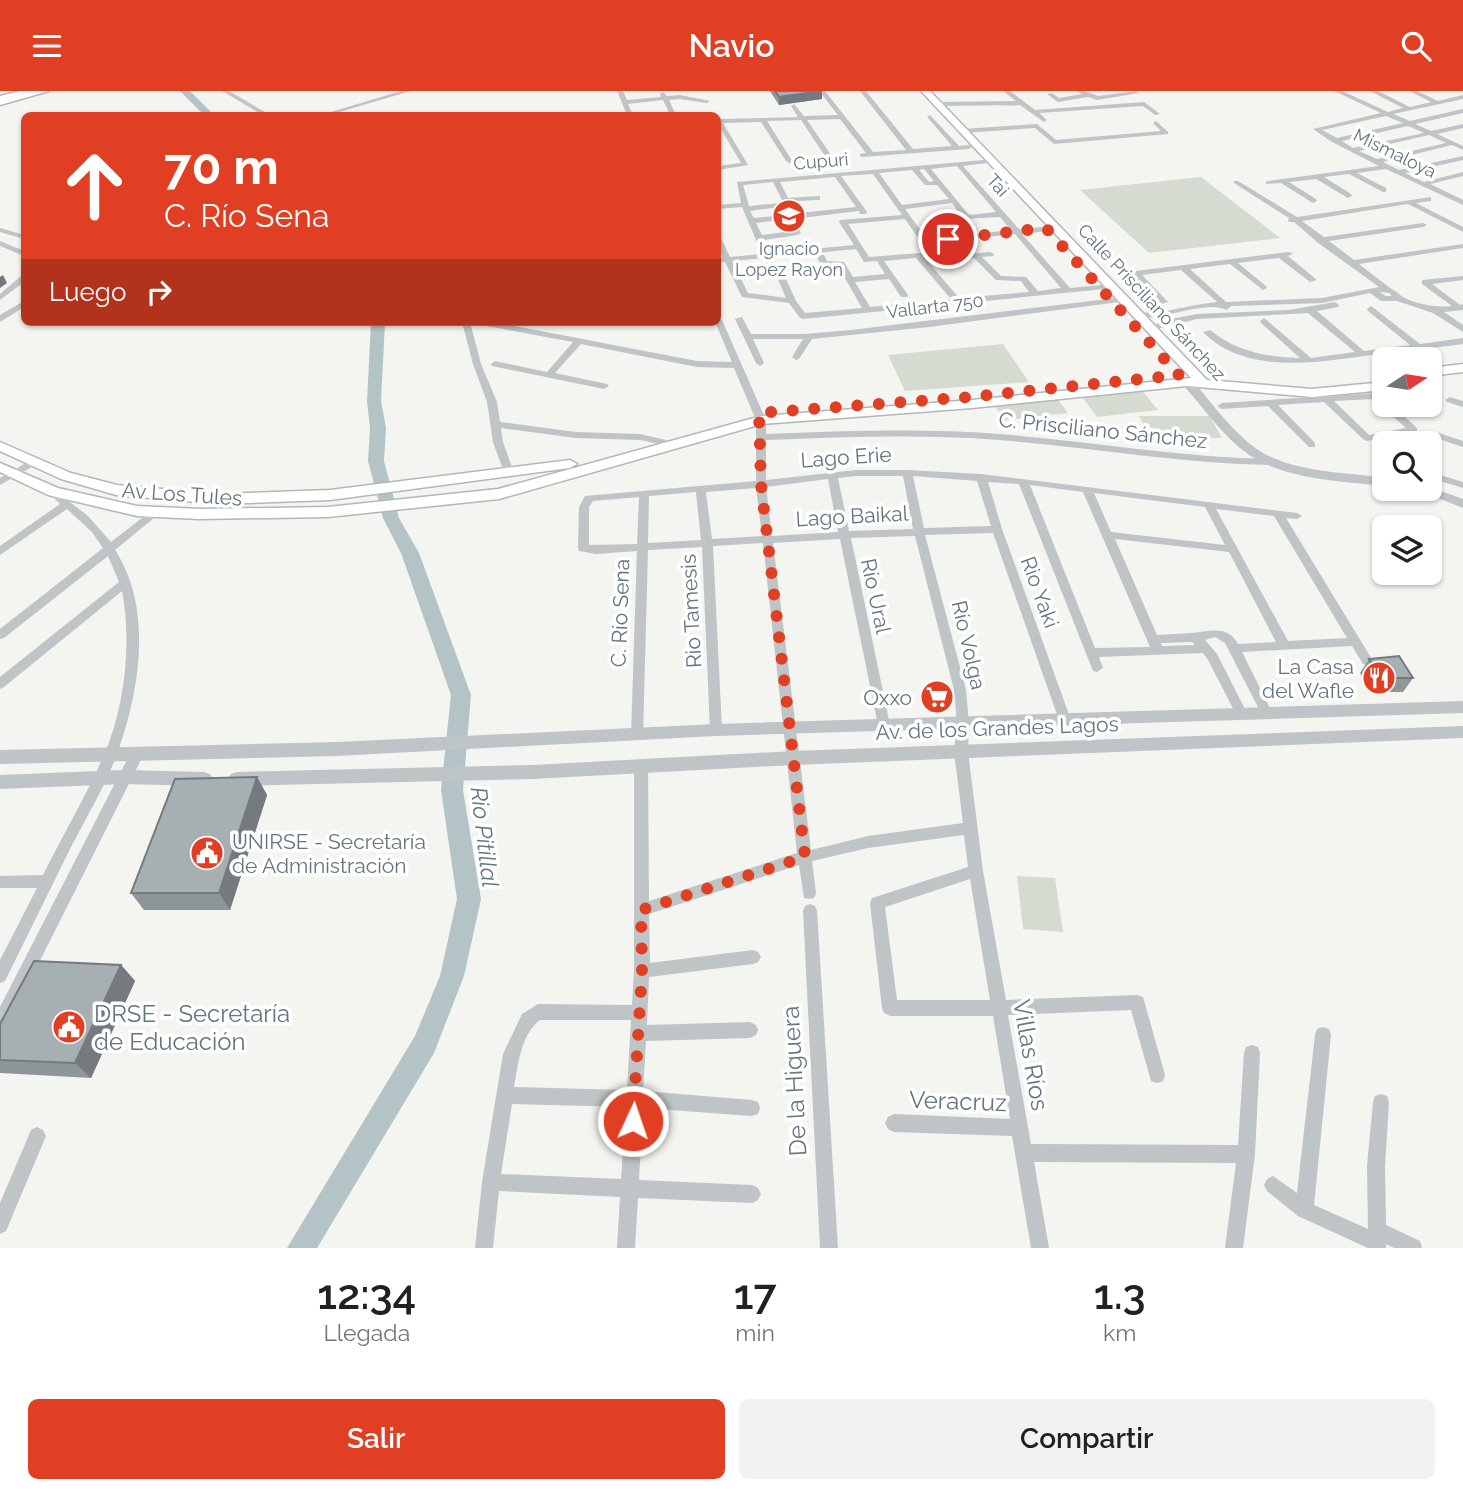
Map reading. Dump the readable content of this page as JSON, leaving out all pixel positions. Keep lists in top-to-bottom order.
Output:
{
  "streets": {
    "main road": ["Calle Prisciliano Sánchez", "Av Los Tules"],
    "street": [
      "Mismaloya",
      "Cupuri",
      "Tai",
      "Vallarta 750",
      "C. Prisciliano Sánchez",
      "Lago Erie",
      "Lago Baikal",
      "Rio Yaki",
      "Río Ural",
      "Rio Tamesis",
      "C. Río Sena",
      "Río Volga",
      "Av. de los Grandes Lagos",
      "Villas Ríos",
      "De la Higuera",
      "Veracruz"
    ]
  },
  "crossings": [
    ["Cupuri", "Tai"],
    ["Cupuri", "Calle Prisciliano Sánchez"],
    ["Calle Prisciliano Sánchez", "Vallarta 750"],
    ["Calle Prisciliano Sánchez", "C. Prisciliano Sánchez"],
    ["C. Prisciliano Sánchez", "De la Higuera"],
    ["Lago Erie", "Lago Baikal"],
    ["Lago Erie", "Rio Yaki"],
    ["Lago Erie", "Río Ural"],
    ["Lago Erie", "Rio Tamesis"],
    ["Lago Erie", "C. Río Sena"],
    ["Lago Erie", "Río Volga"],
    ["Lago Erie", "De la Higuera"],
    ["Av Los Tules", "De la Higuera"],
    ["Lago Baikal", "Rio Yaki"],
    ["Lago Baikal", "Río Ural"],
    ["Lago Baikal", "Rio Tamesis"],
    ["Lago Baikal", "C. Río Sena"],
    ["Lago Baikal", "Río Volga"],
    ["Lago Baikal", "De la Higuera"],
    ["Rio Yaki", "Av. de los Grandes Lagos"],
    ["Río Ural", "Av. de los Grandes Lagos"],
    ["Rio Tamesis", "Av. de los Grandes Lagos"],
    ["C. Río Sena", "Av. de los Grandes Lagos"],
    ["Río Volga", "Av. de los Grandes Lagos"],
    ["Río Volga", "Villas Ríos"],
    ["Av. de los Grandes Lagos", "De la Higuera"],
    ["Villas Ríos", "Veracruz"]
  ],
  "water": ["Rio Pitillal"],
  "places": {
    "school or university": ["Ignacio Lopez Rayon"],
    "restaurant": ["La Casa del Wafle"],
    "supermarket": ["Oxxo"],
    "public building": ["UNIRSE - Secretaría de Administración", "DRSE - Secretaría de Educación"]
  },
  "north": "right",
  "page": {
    "header": "Navio",
    "turn": ["70 m", "C. Río Sena"],
    "then": "Luego",
    "eta": [
      "12:34",
      "Llegada",
      "17",
      "min",
      "1.3",
      "km"
    ],
    "buttons": ["Salir", "Compartir"]
  }
}
